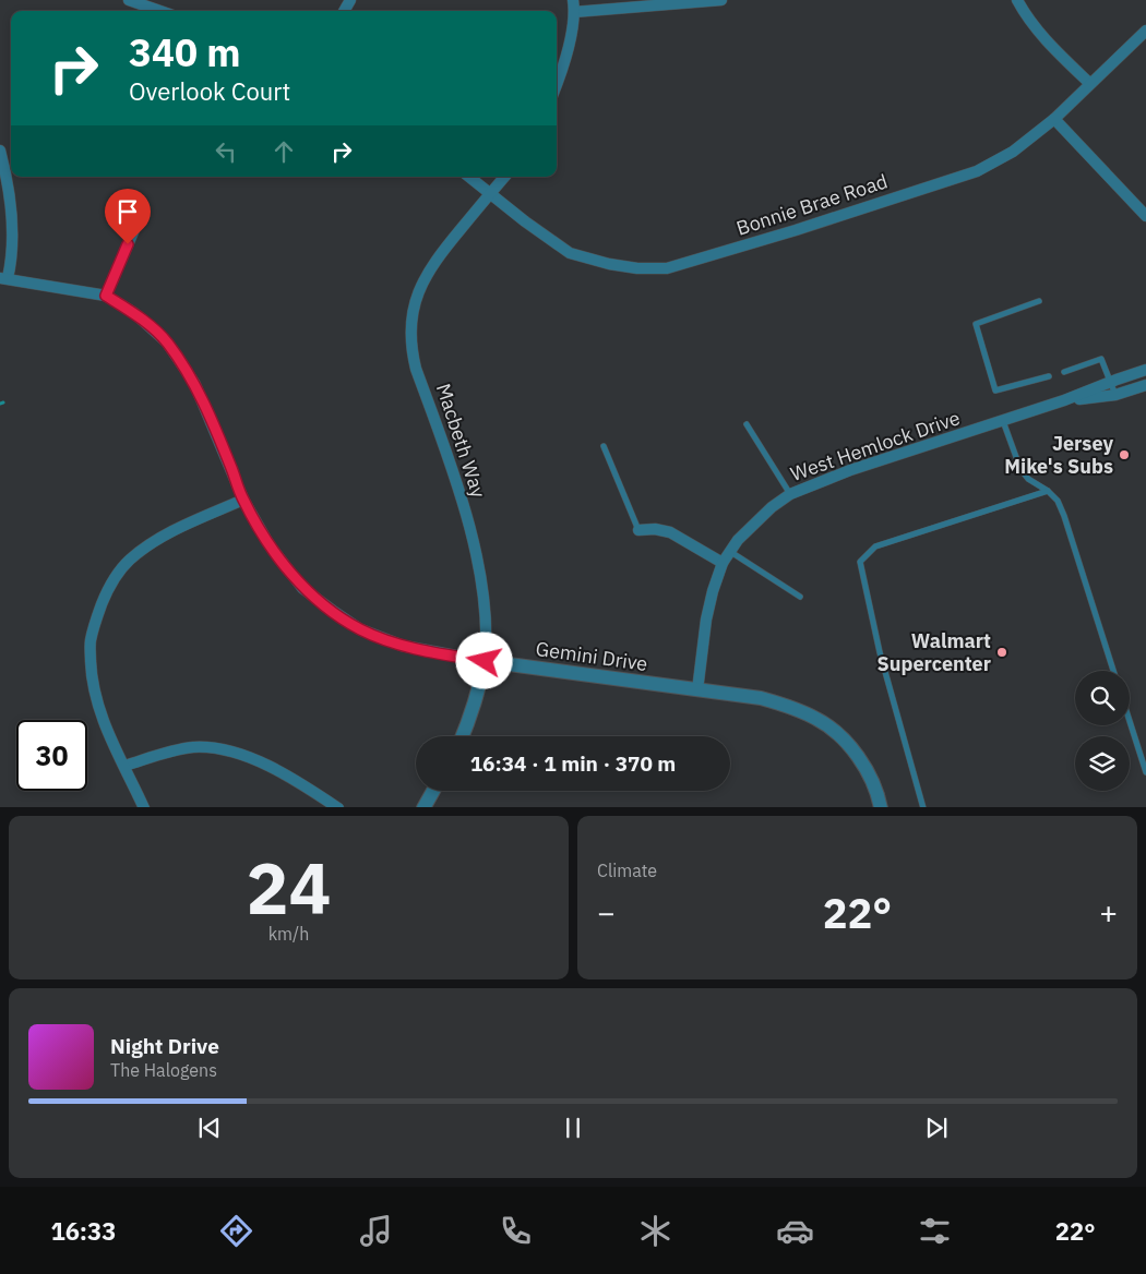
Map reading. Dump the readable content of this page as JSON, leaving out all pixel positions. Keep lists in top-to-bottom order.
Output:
{
  "streets": {
    "street": [
      "Bonnie Brae Road",
      "Macbeth Way",
      "West Hemlock Drive",
      "Gemini Drive"
    ]
  },
  "crossings": [
    ["Bonnie Brae Road", "Macbeth Way"],
    ["Macbeth Way", "Gemini Drive"],
    ["West Hemlock Drive", "Gemini Drive"]
  ],
  "places": ["Jersey Mike's Subs", "Walmart Supercenter"],
  "page": {
    "turn": ["340 m", "Overlook Court"],
    "limit": "30",
    "trip": "16:34 · 1 min · 370 m",
    "tile": [
      ["24", "km/h"],
      "Climate"
    ],
    "heat": ["−", "22°", "+"],
    "song": ["Night Drive", "The Halogens"],
    "tabs": ["16:33", "22°"]
  }
}
